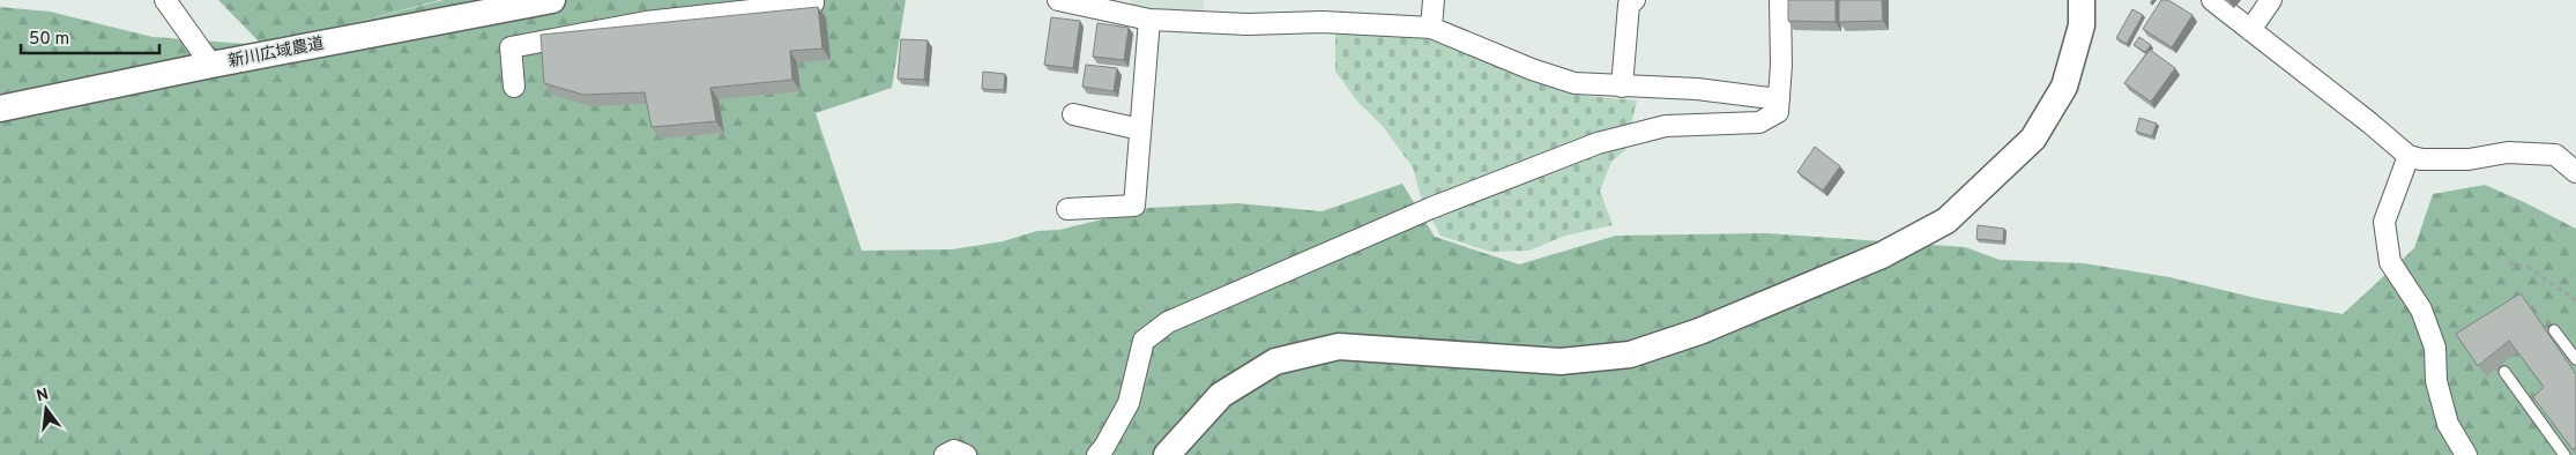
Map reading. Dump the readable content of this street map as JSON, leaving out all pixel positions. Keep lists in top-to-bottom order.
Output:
{
  "streets": {
    "street": ["新川広域農道"]
  },
  "scale_bar": "50 m",
  "north": "top"
}
